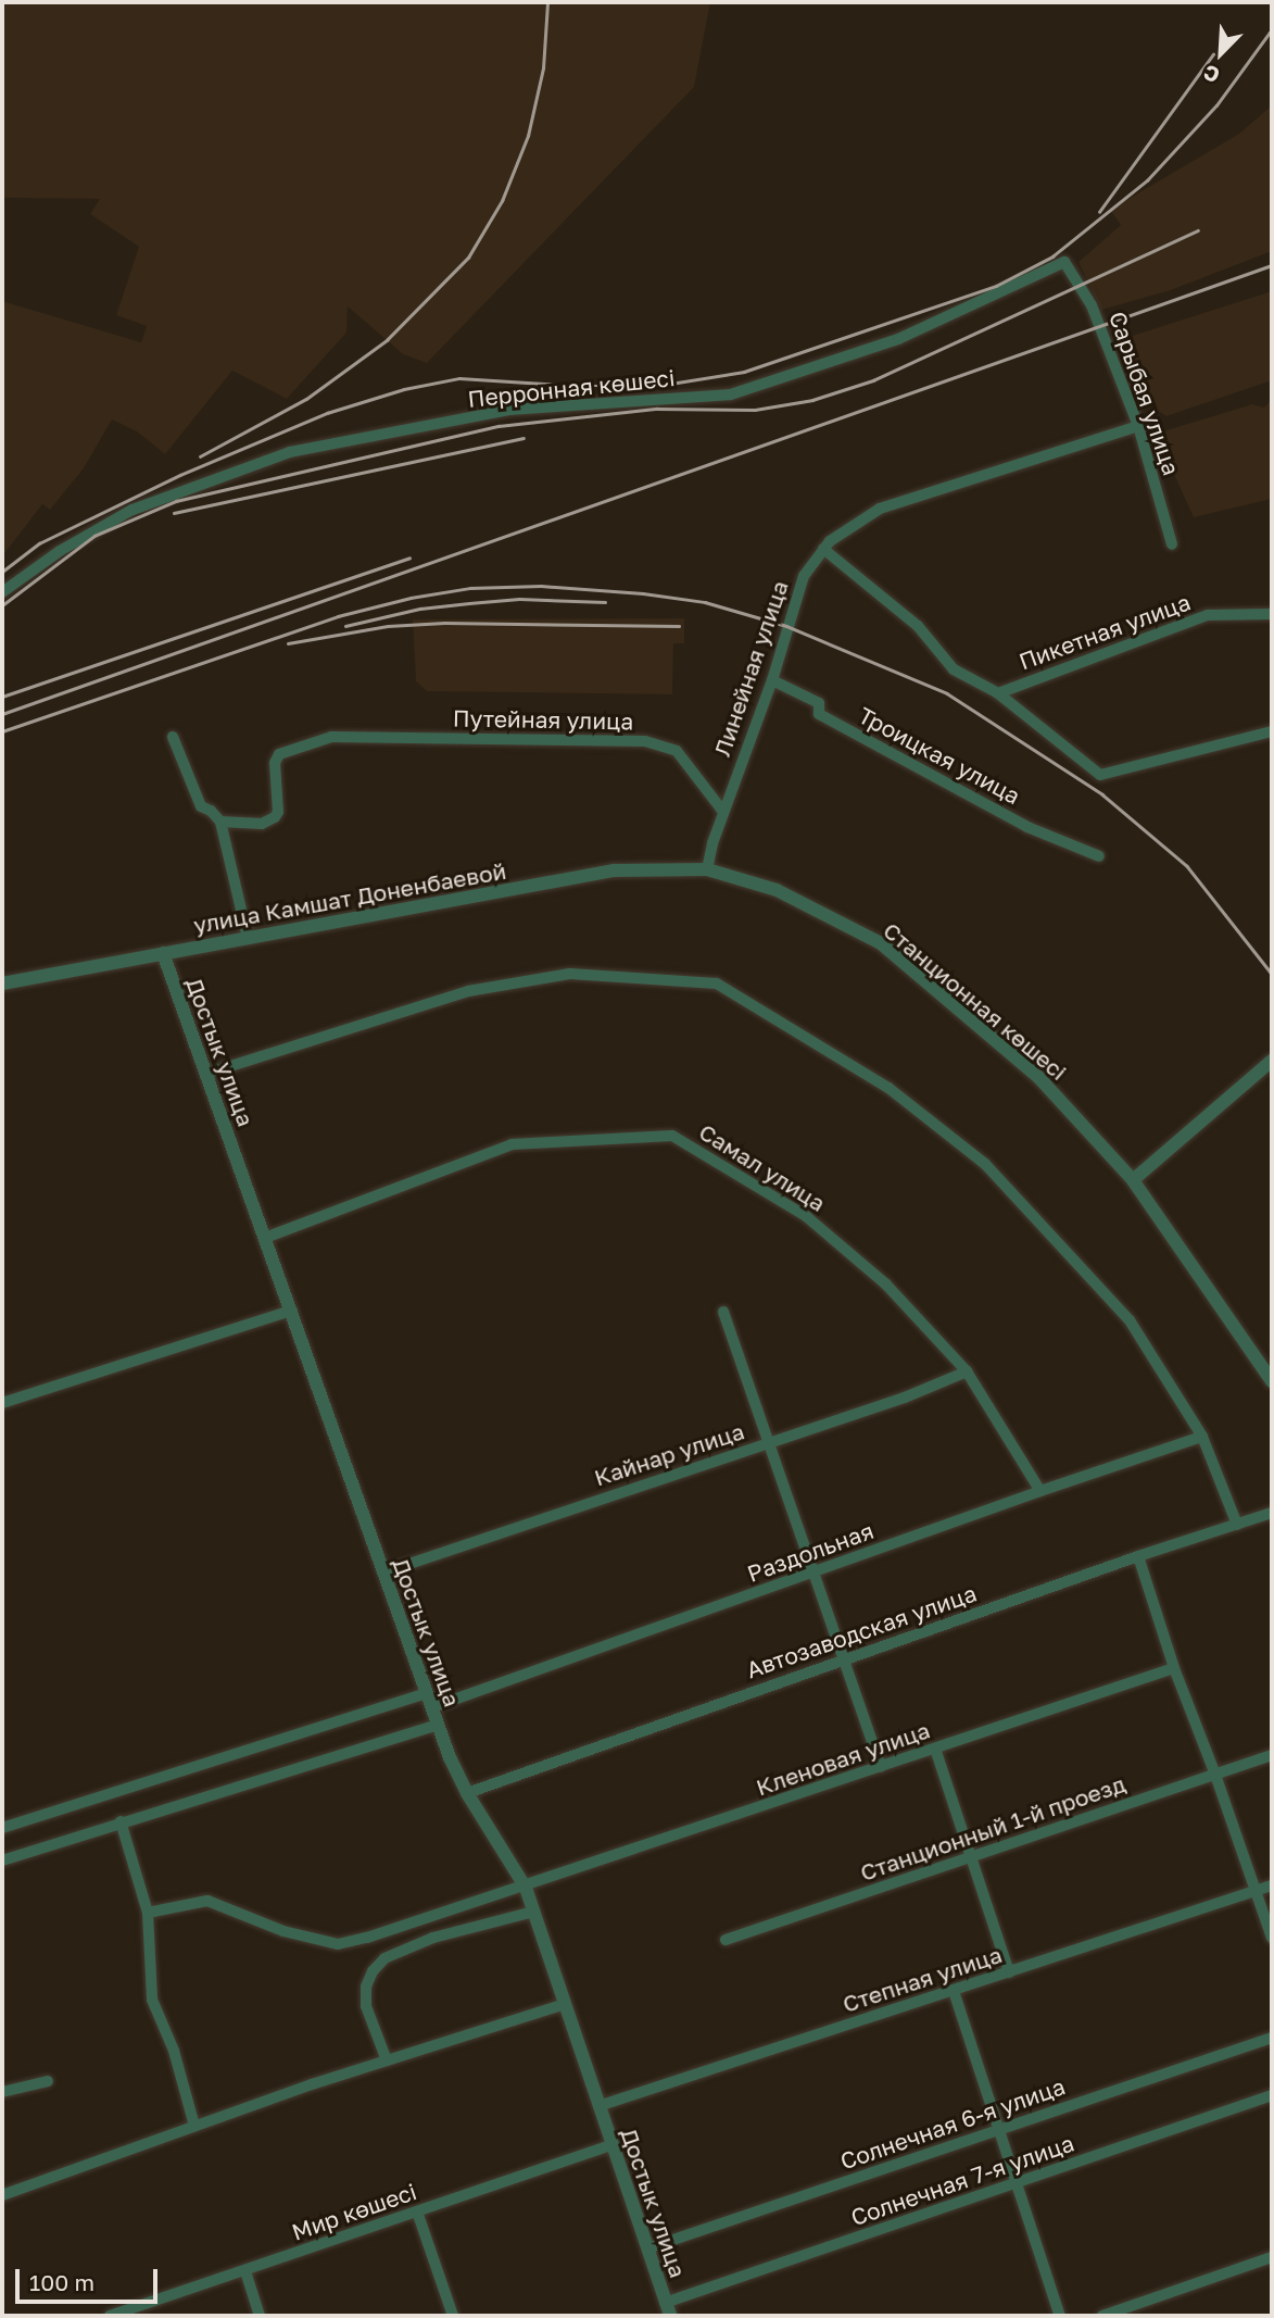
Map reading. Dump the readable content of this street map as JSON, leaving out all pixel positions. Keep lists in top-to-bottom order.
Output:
{
  "streets": {
    "street": [
      "Перронная көшесі",
      "Сарыбая улица",
      "Пикетная улица",
      "Линейная улица",
      "Путейная улица",
      "Троицкая улица",
      "улица Камшат Доненбаевой",
      "Станционная көшесі",
      "Достык улица",
      "Самал улица",
      "Кайнар улица",
      "Раздольная",
      "Автозаводская улица",
      "Кленовая улица",
      "Станционный 1-й проезд",
      "Степная улица",
      "Солнечная 6-я улица",
      "Солнечная 7-я улица",
      "Мир көшесі"
    ]
  },
  "crossings": [
    ["Перронная көшесі", "Сарыбая улица"],
    ["Сарыбая улица", "Линейная улица"],
    ["Линейная улица", "Путейная улица"],
    ["Линейная улица", "Троицкая улица"],
    ["Линейная улица", "улица Камшат Доненбаевой"],
    ["Линейная улица", "Станционная көшесі"],
    ["улица Камшат Доненбаевой", "Станционная көшесі"],
    ["улица Камшат Доненбаевой", "Достык улица"],
    ["Достык улица", "Самал улица"],
    ["Достык улица", "Кайнар улица"],
    ["Достык улица", "Раздольная"],
    ["Достык улица", "Автозаводская улица"],
    ["Достык улица", "Кленовая улица"],
    ["Достык улица", "Степная улица"],
    ["Достык улица", "Солнечная 6-я улица"],
    ["Достык улица", "Солнечная 7-я улица"],
    ["Достык улица", "Мир көшесі"],
    ["Самал улица", "Кайнар улица"],
    ["Самал улица", "Раздольная"]
  ],
  "scale_bar": "100 m",
  "north": "bottom left"
}
